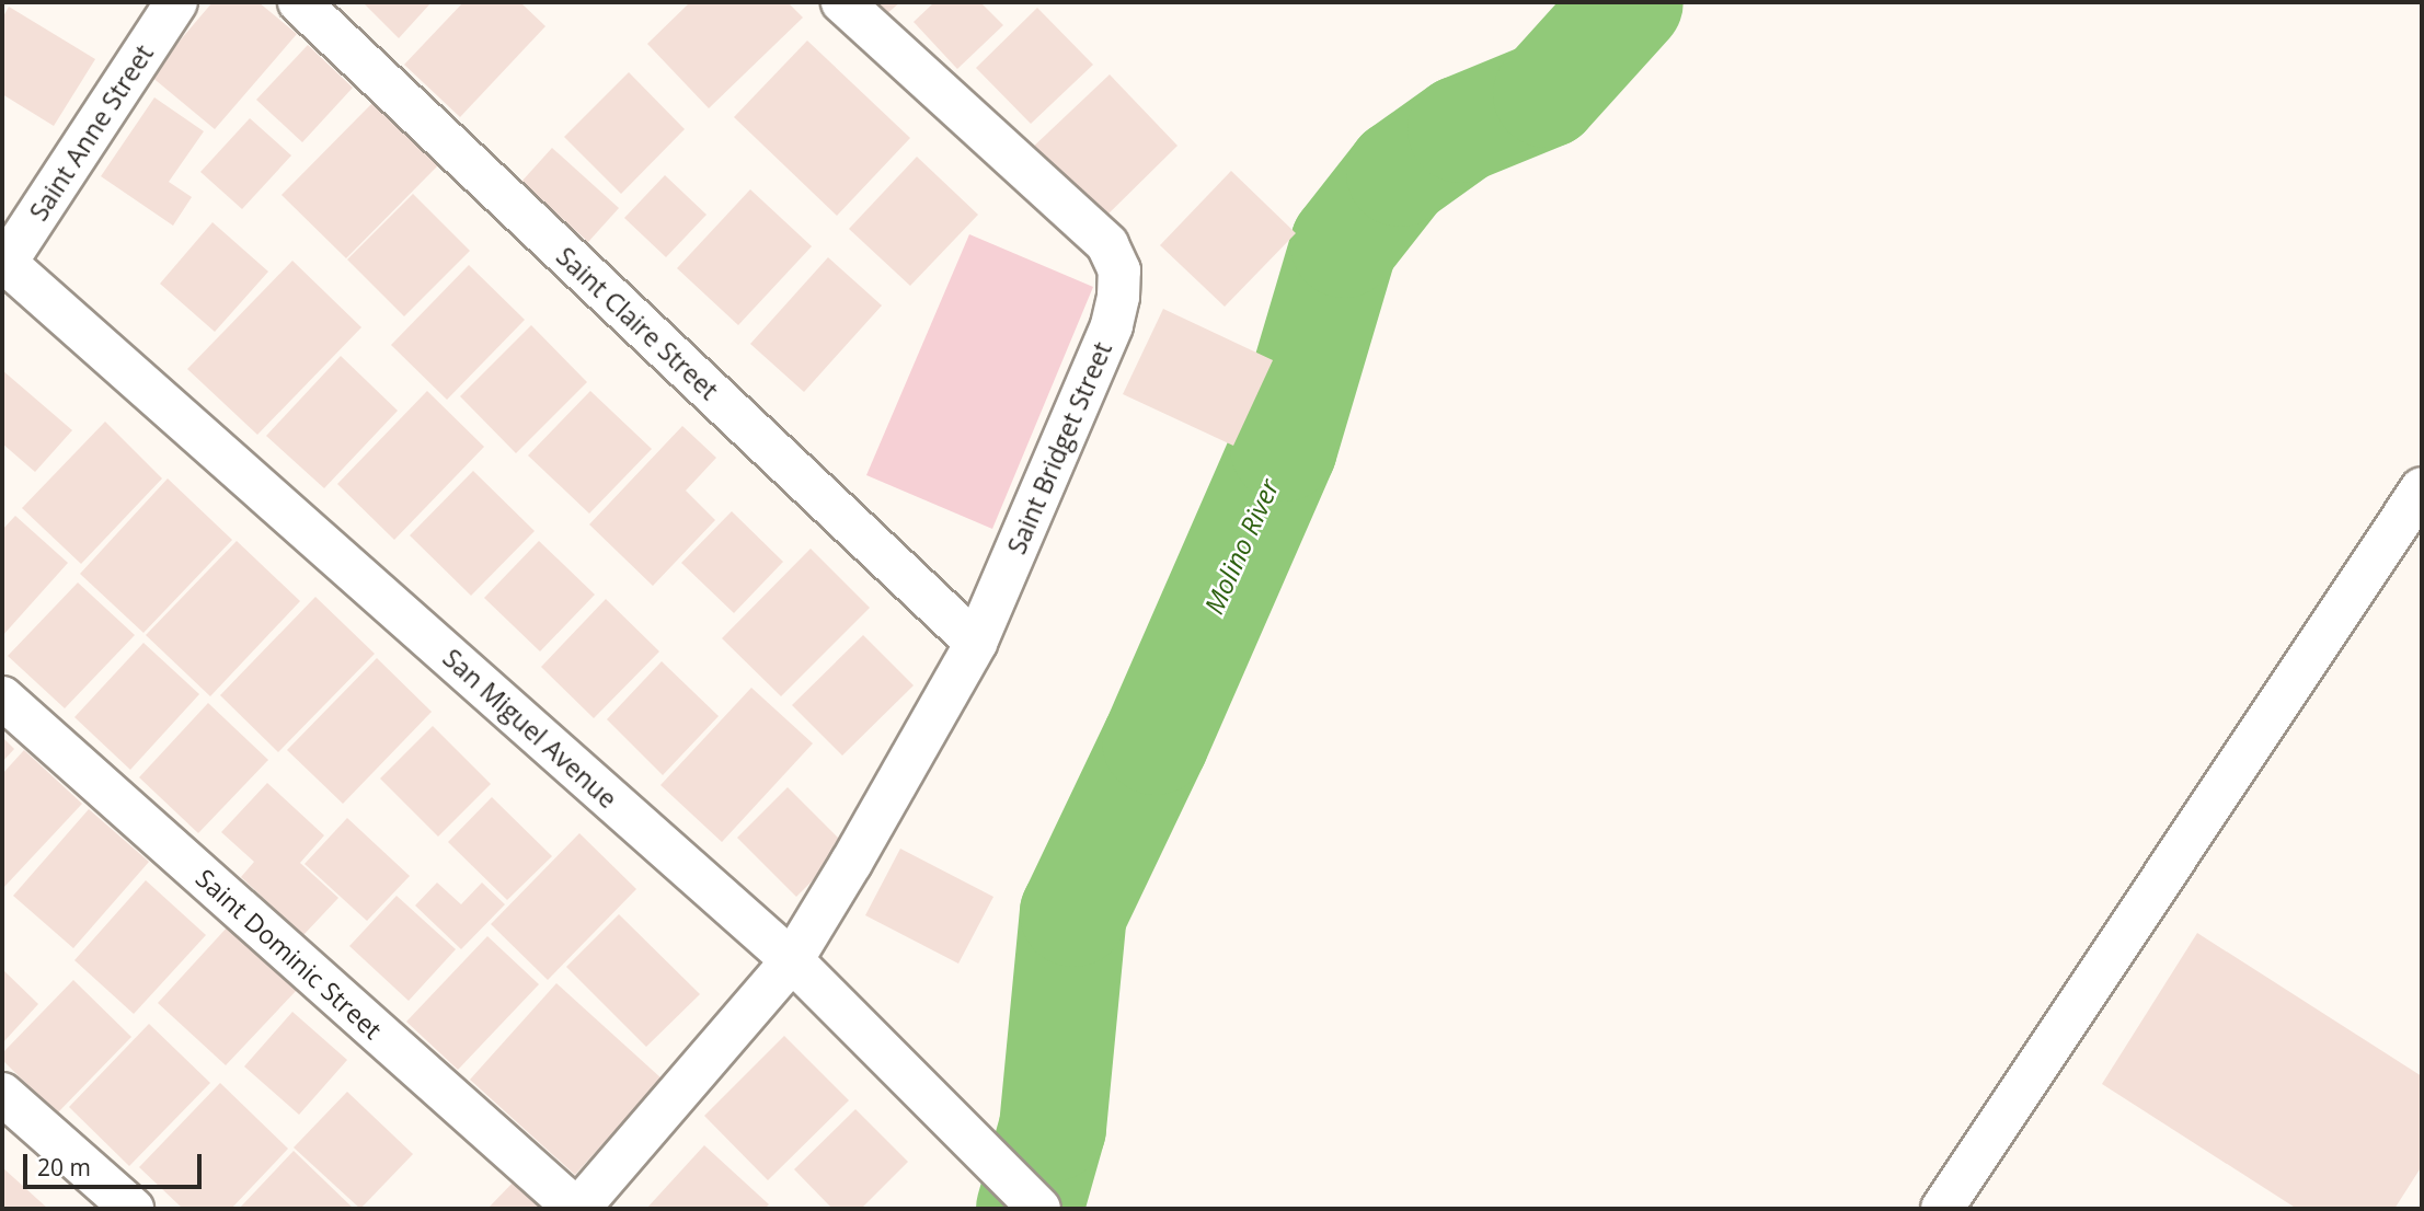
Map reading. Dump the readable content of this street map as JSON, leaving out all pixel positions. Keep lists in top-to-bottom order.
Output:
{
  "streets": {
    "street": [
      "Saint Anne Street",
      "Saint Claire Street",
      "Saint Bridget Street",
      "San Miguel Avenue",
      "Saint Dominic Street"
    ]
  },
  "crossings": [
    ["Saint Anne Street", "San Miguel Avenue"],
    ["Saint Claire Street", "Saint Bridget Street"],
    ["Saint Bridget Street", "San Miguel Avenue"],
    ["Saint Bridget Street", "Saint Dominic Street"]
  ],
  "water": ["Molino River"],
  "scale_bar": "20 m"
}
